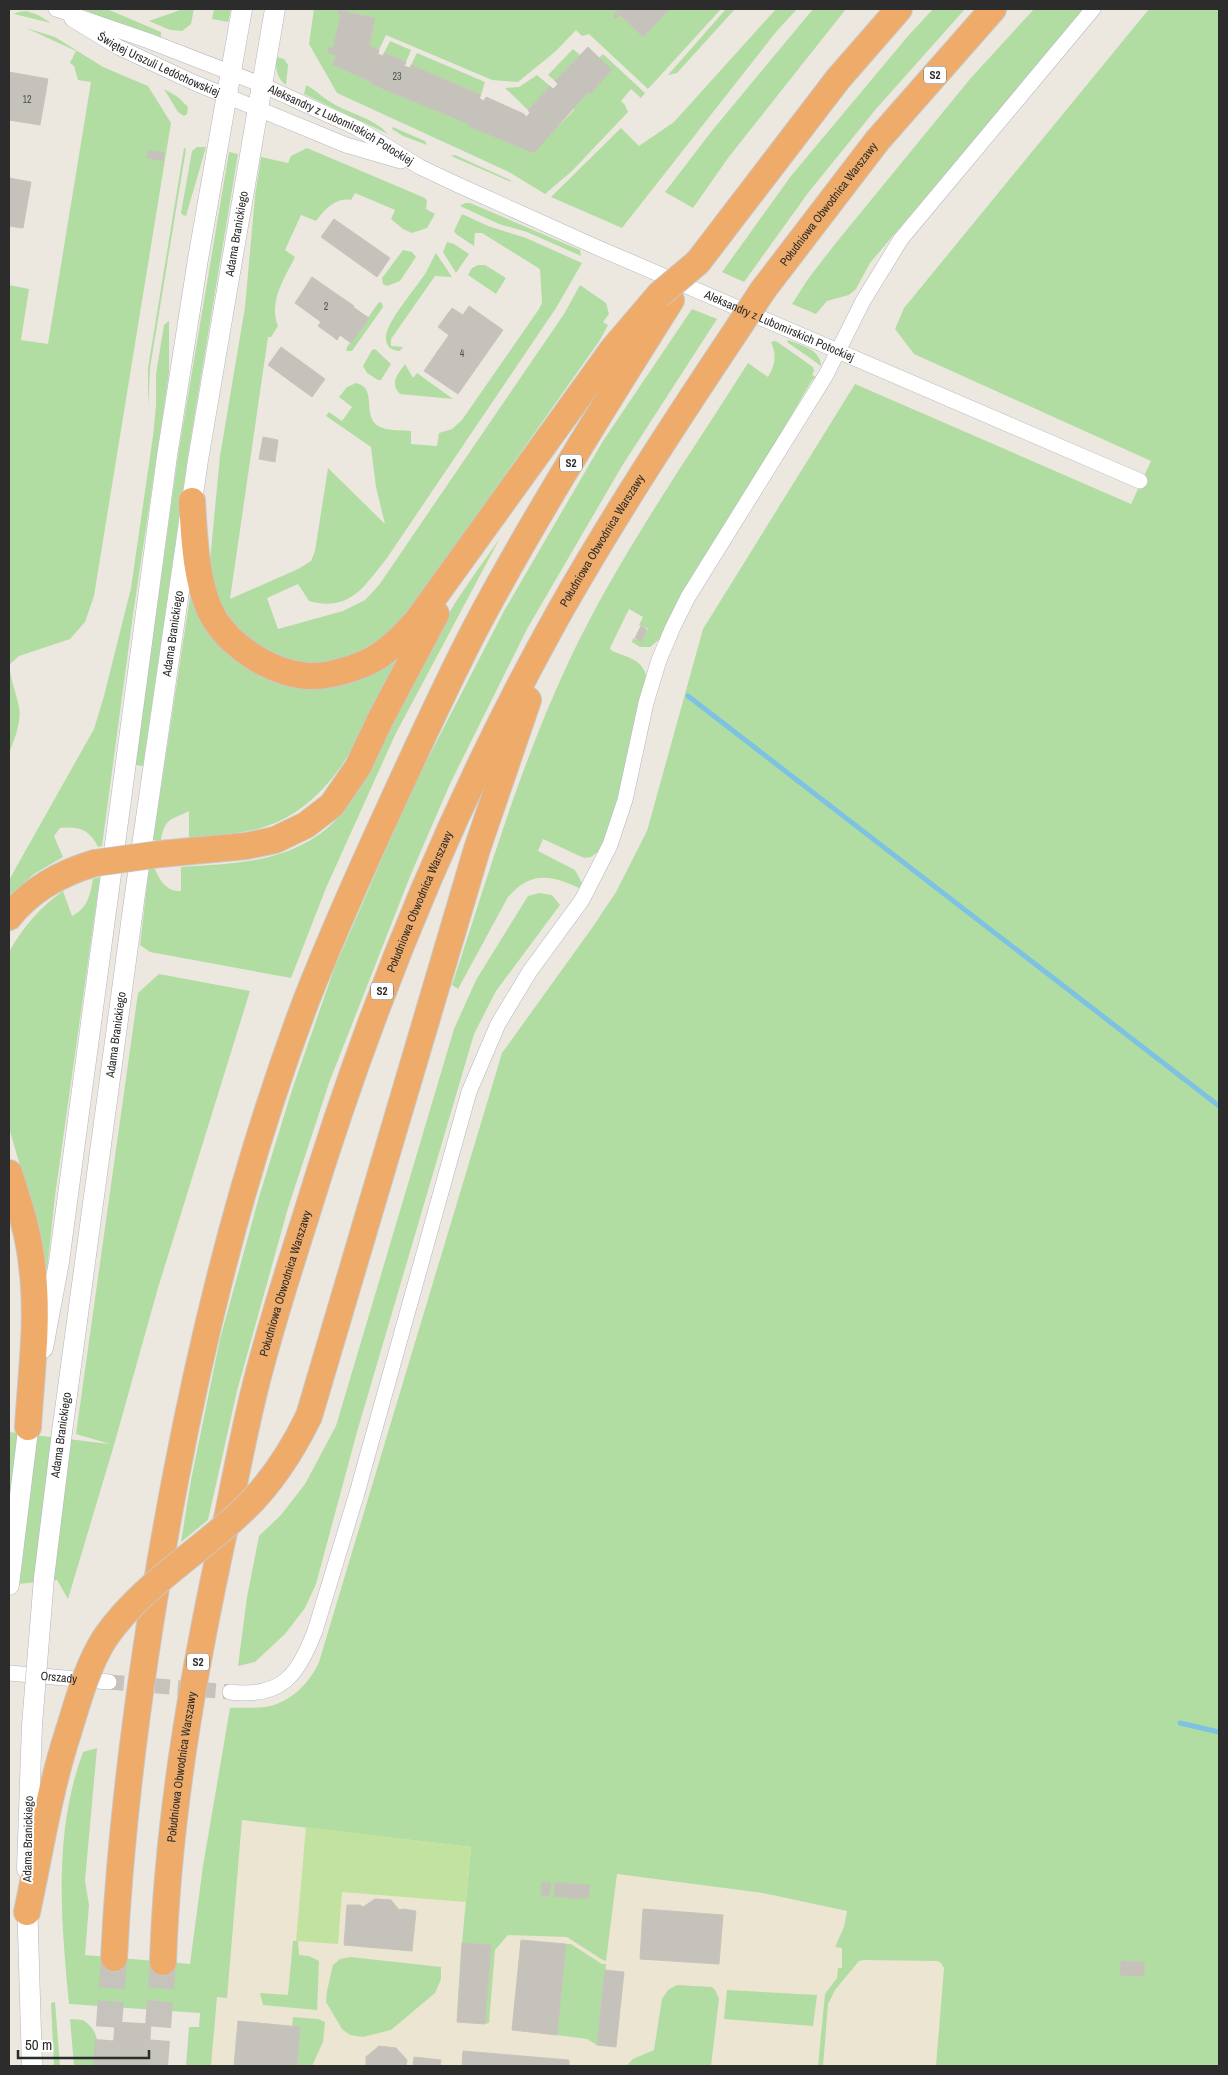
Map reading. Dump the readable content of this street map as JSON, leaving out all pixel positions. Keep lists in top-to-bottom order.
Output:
{
  "streets": {
    "highway": ["S2", "Południowa Obwodnica Warszawy"],
    "main road": ["Adama Branickiego"],
    "street": ["Świętej Urszuli Ledóchowskiej", "Aleksandry z Lubomirskich Potockiej", "Orszady"]
  },
  "crossings": [
    ["Świętej Urszuli Ledóchowskiej", "Aleksandry z Lubomirskich Potockiej"],
    ["Świętej Urszuli Ledóchowskiej", "Adama Branickiego"],
    ["Aleksandry z Lubomirskich Potockiej", "Adama Branickiego"]
  ],
  "house_numbers": [
    "23",
    "12",
    "2",
    "4"
  ],
  "scale_bar": "50 m"
}
